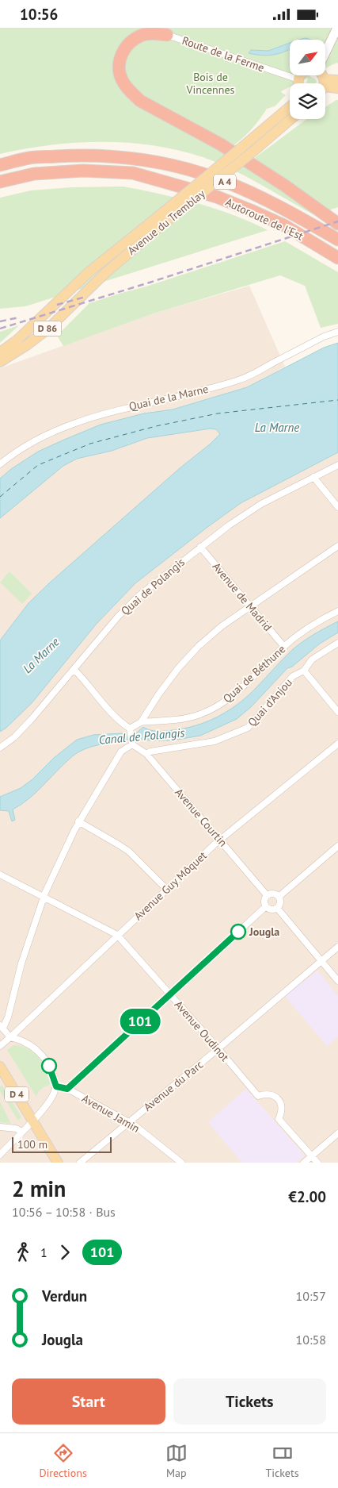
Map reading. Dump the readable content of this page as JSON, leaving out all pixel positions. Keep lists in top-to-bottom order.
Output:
{
  "streets": {
    "highway": ["A 4", "Autoroute de l’Est"],
    "main road": ["Avenue du Tremblay", "D 86", "D 4"],
    "street": [
      "Route de la Ferme",
      "Quai de la Marne",
      "Quai de Polangis",
      "Avenue de Madrid",
      "Quai de Béthune",
      "Quai d'Anjou",
      "Avenue Courtin",
      "Avenue Guy Môquet",
      "Avenue Oudinot",
      "Avenue du Parc",
      "Avenue Jamin"
    ]
  },
  "crossings": [
    ["Quai de Polangis", "Avenue de Madrid"],
    ["Avenue de Madrid", "Quai de Béthune"],
    ["Quai d'Anjou", "Avenue Courtin"],
    ["Avenue Courtin", "Avenue Guy Môquet"],
    ["Avenue Guy Môquet", "Avenue Oudinot"],
    ["Avenue Oudinot", "Avenue du Parc"],
    ["Avenue du Parc", "Avenue Jamin"]
  ],
  "water": ["La Marne", "Canal de Polangis"],
  "parks": ["Bois de Vincennes"],
  "places": ["Jougla"],
  "lines": ["bus line 101"],
  "scale_bar": "100 m",
  "north": "top right",
  "page": {
    "status": "10:56",
    "on_map": "101",
    "scale": "100 m",
    "heading": ["2 min", "10:56 – 10:58 · Bus", "€2.00"],
    "legs": ["1", "101"],
    "list": [
      {
        "name": "Verdun",
        "value": "10:57"
      },
      {
        "name": "Jougla",
        "value": "10:58"
      }
    ],
    "buttons": ["Start", "Tickets"],
    "tabs": ["Directions", "Map", "Tickets"]
  }
}
